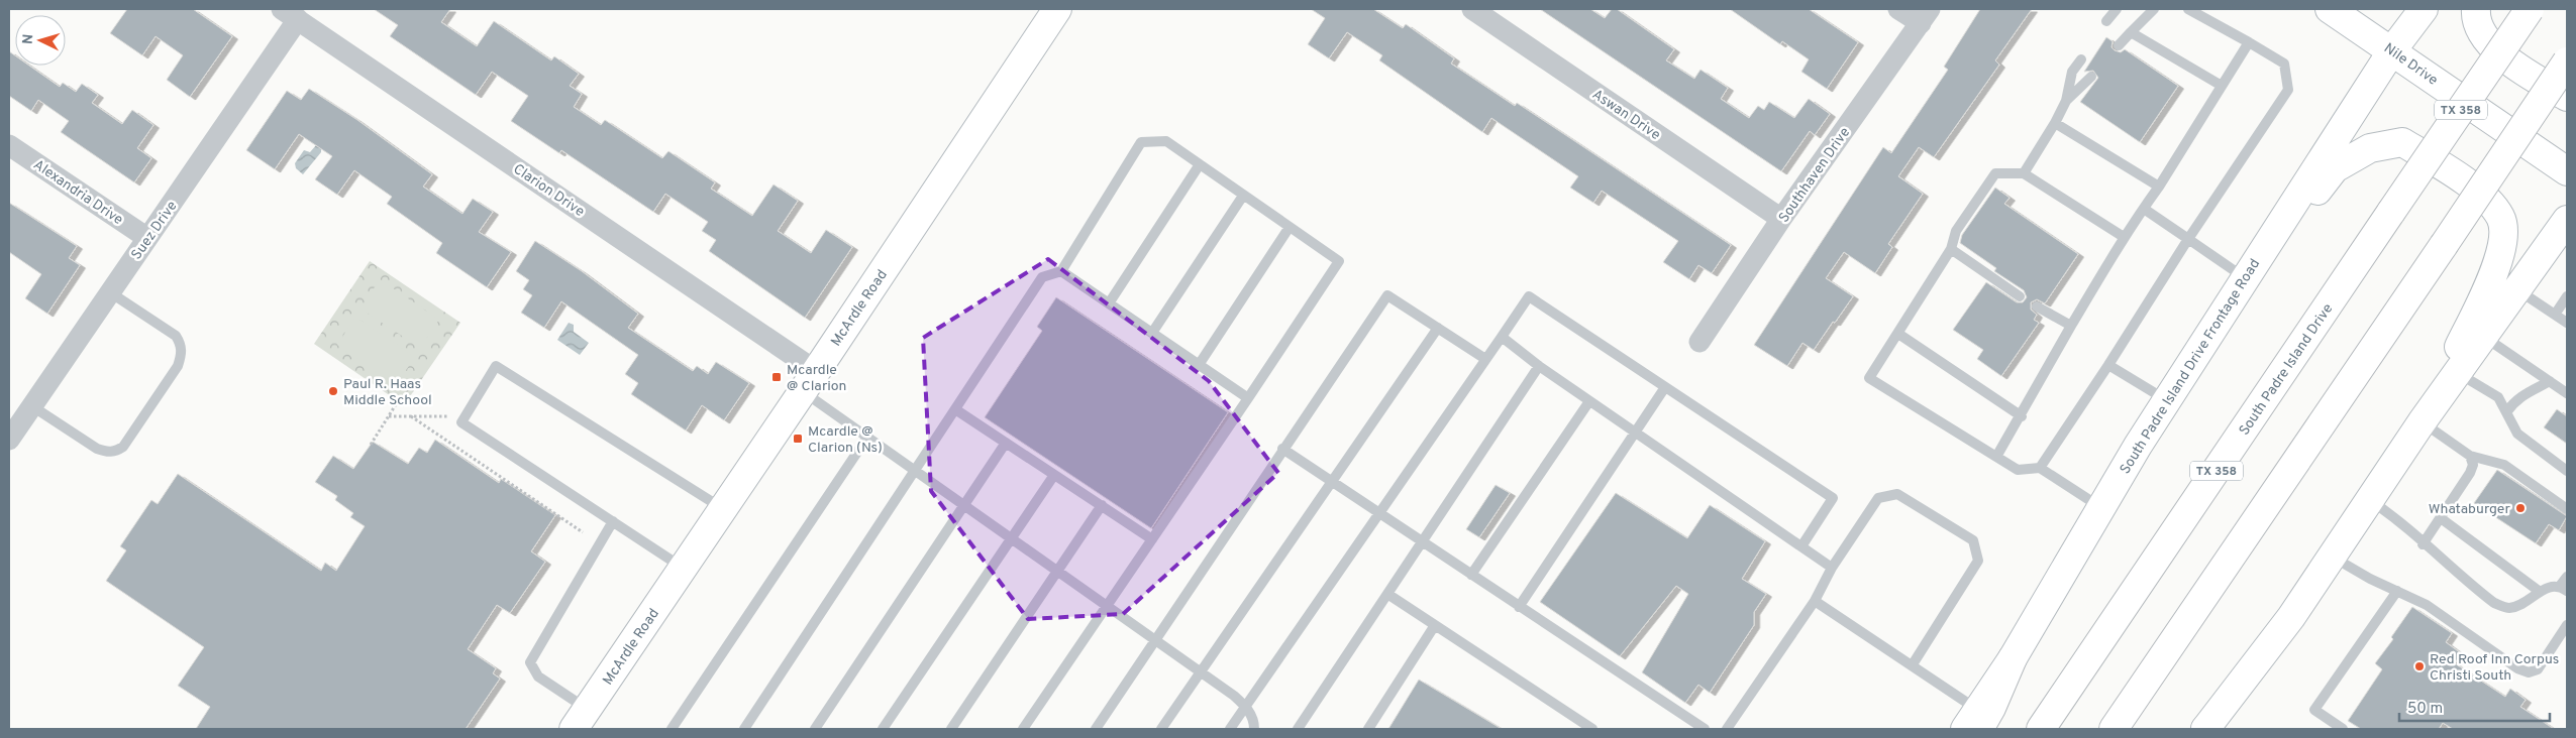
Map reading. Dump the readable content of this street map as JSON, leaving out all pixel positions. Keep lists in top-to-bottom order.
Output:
{
  "streets": {
    "main road": [
      "Nile Drive",
      "TX 358",
      "McArdle Road",
      "South Padre Island Drive Frontage Road",
      "South Padre Island Drive"
    ],
    "street": [
      "Aswan Drive",
      "Southhaven Drive",
      "Clarion Drive",
      "Alexandria Drive",
      "Suez Drive"
    ]
  },
  "crossings": [
    ["Nile Drive", "South Padre Island Drive Frontage Road"],
    ["Aswan Drive", "Southhaven Drive"],
    ["Clarion Drive", "Suez Drive"],
    ["Clarion Drive", "McArdle Road"],
    ["Alexandria Drive", "Suez Drive"]
  ],
  "places": {
    "transit": ["Mcardle @ Clarion", "Mcardle @ Clarion (Ns)"],
    "other": ["Paul R. Haas Middle School", "Whataburger", "Red Roof Inn Corpus Christi South"]
  },
  "scale_bar": "50 m",
  "north": "left"
}
